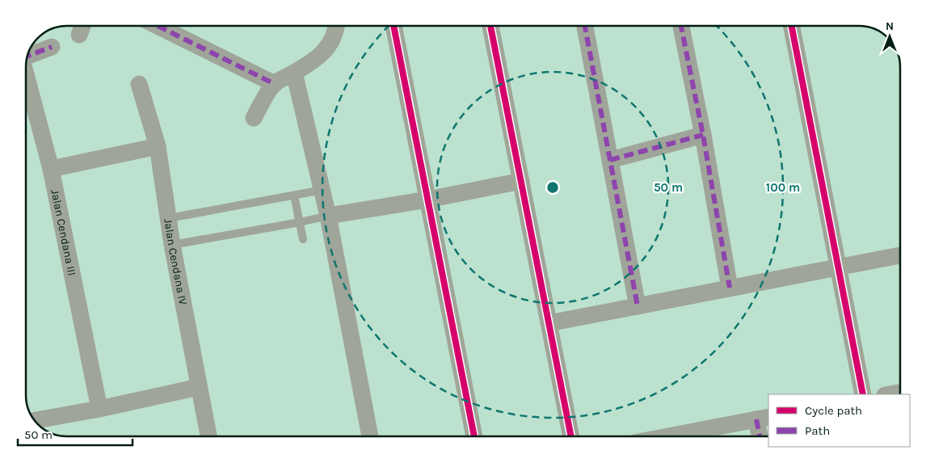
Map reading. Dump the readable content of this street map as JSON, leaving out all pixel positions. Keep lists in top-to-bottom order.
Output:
{
  "streets": {
    "street": ["Jalan Cendana III", "Jalan Cendana IV"]
  },
  "legend": ["Cycle path", "Path"],
  "scale_bar": "50 m",
  "north": "top",
  "rings": ["50 m", "100 m"]
}
